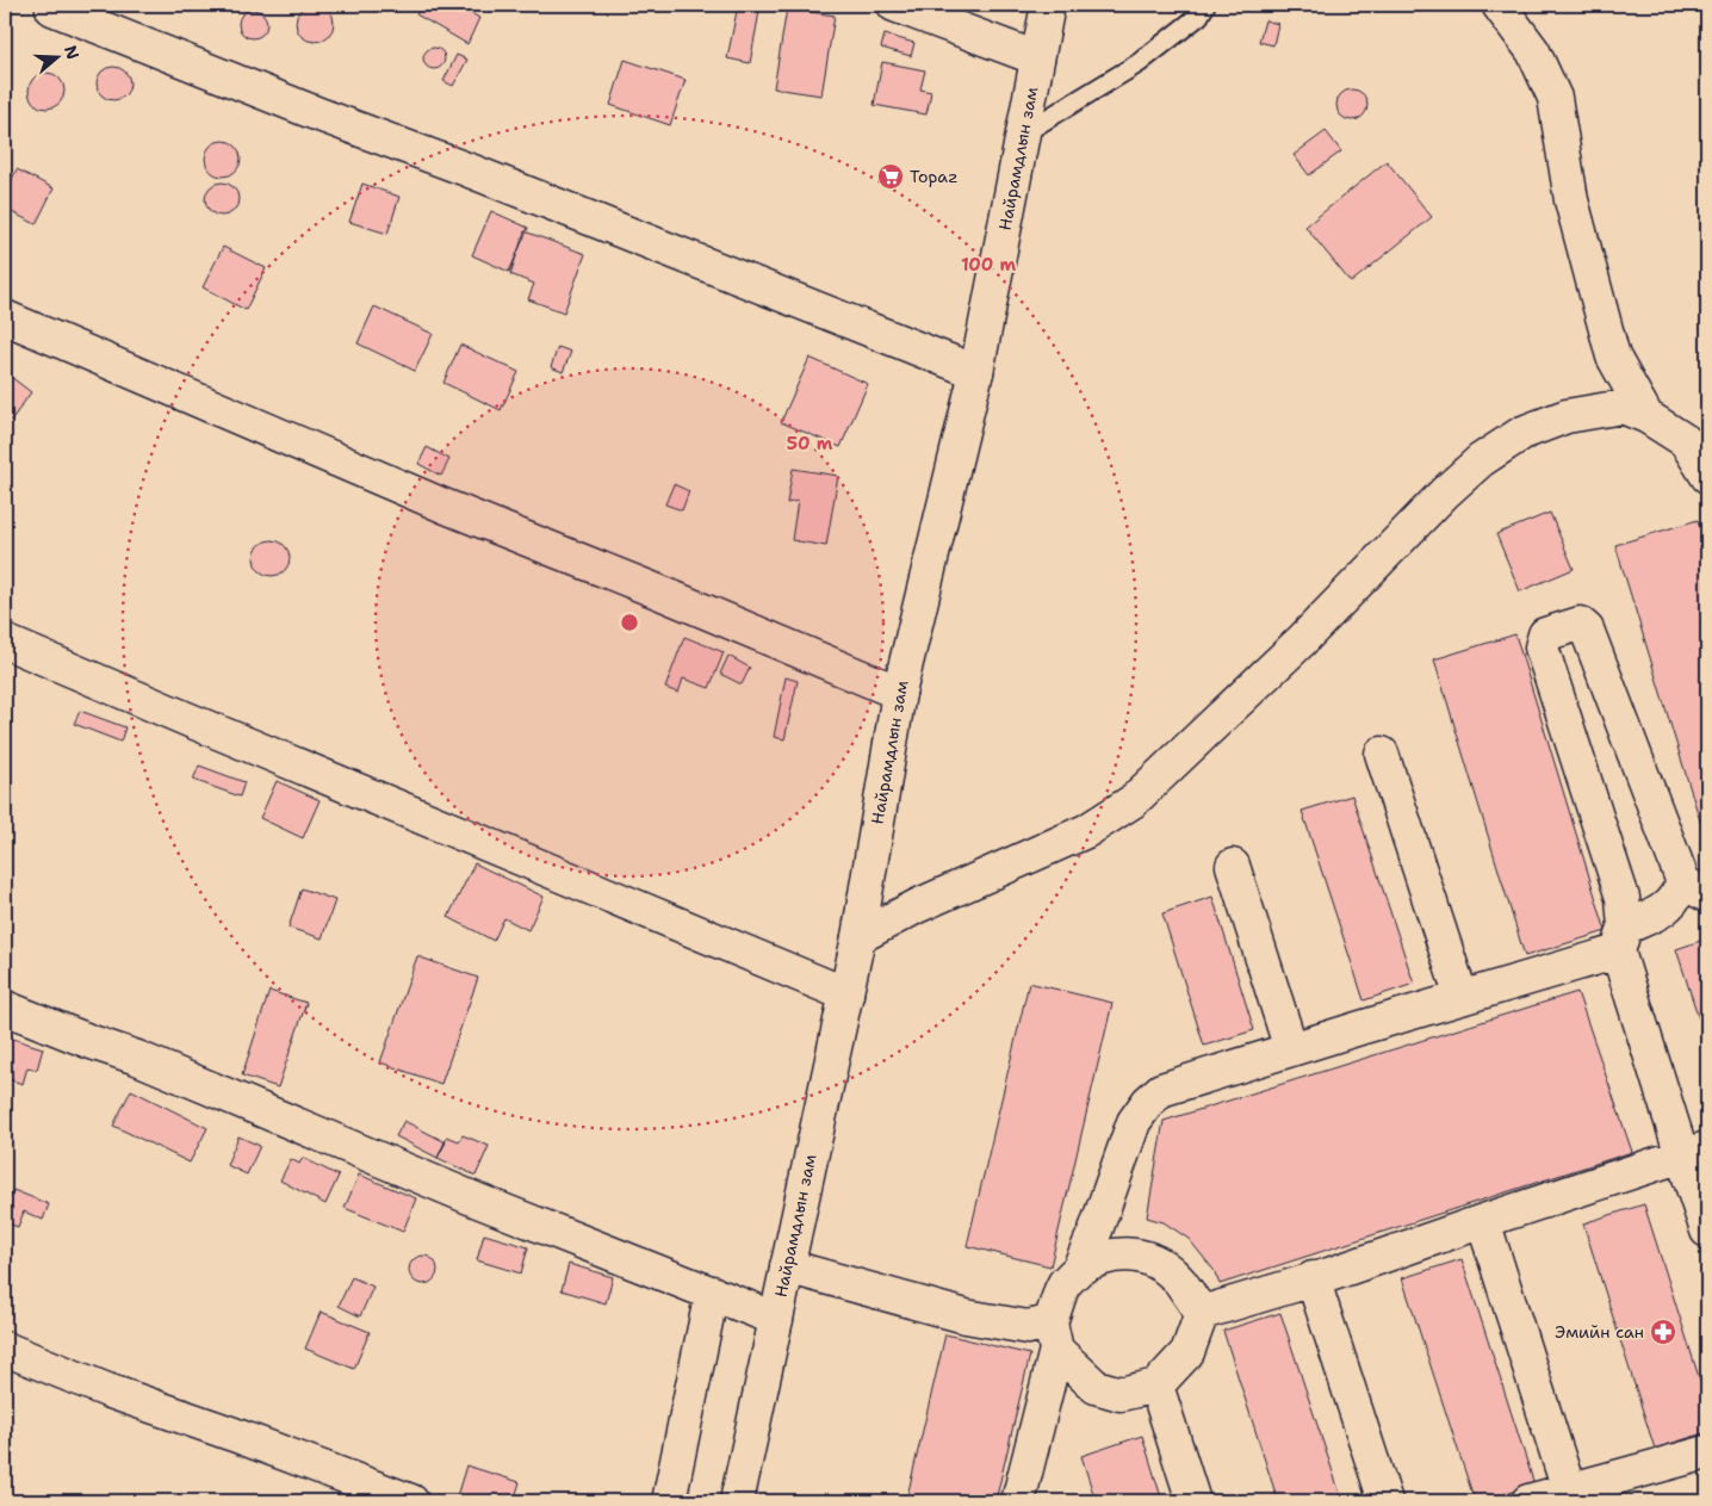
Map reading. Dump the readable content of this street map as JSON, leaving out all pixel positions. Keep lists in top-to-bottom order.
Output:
{
  "streets": {
    "street": ["Найрамдлын зам"]
  },
  "places": {
    "supermarket": ["Topaz"],
    "pharmacy": ["Эмийн сан"]
  },
  "north": "right",
  "rings": ["100 m", "50 m"]
}
